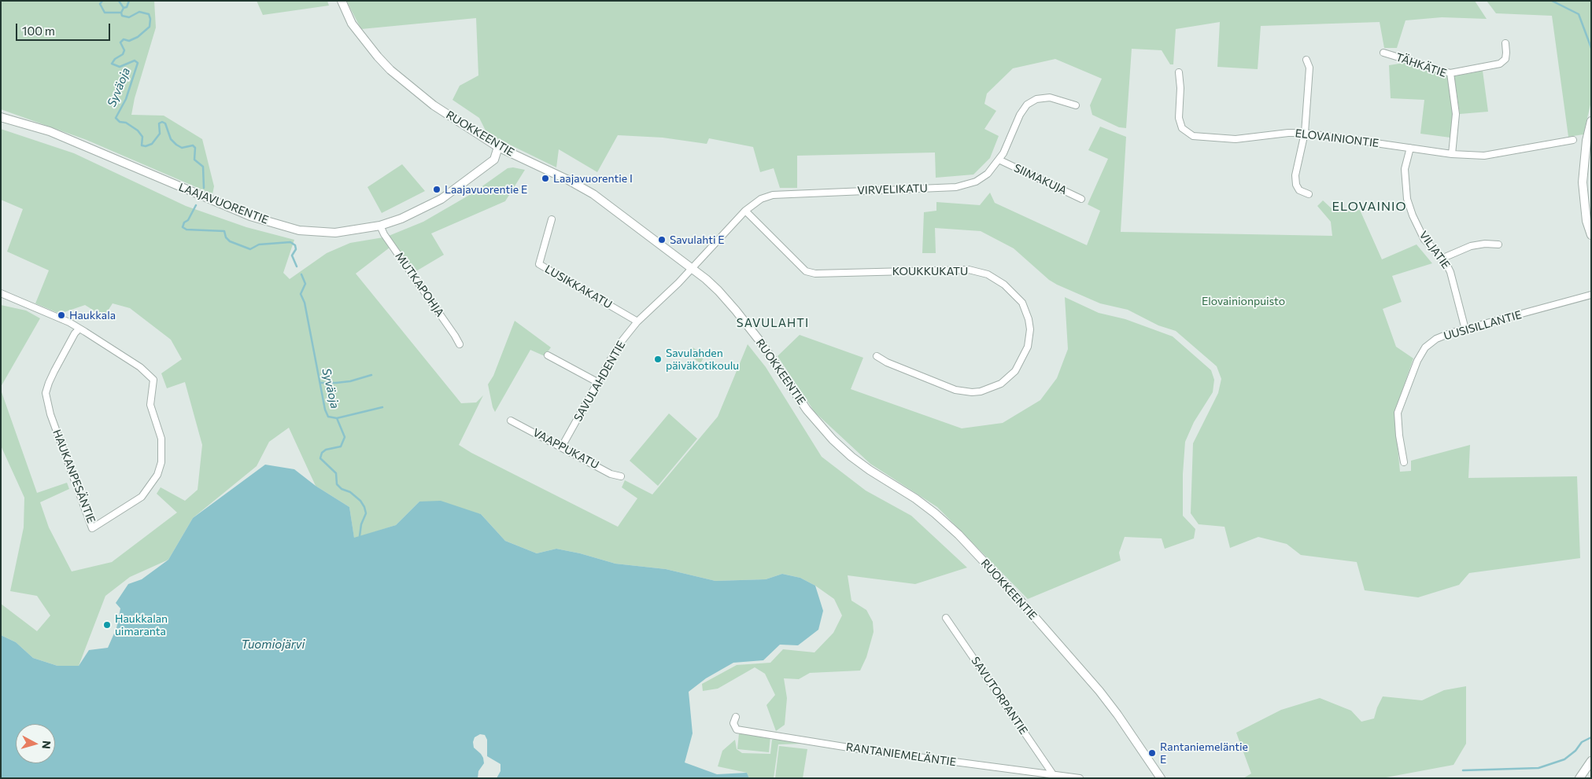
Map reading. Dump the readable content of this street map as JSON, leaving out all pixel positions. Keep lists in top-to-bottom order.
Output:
{
  "streets": {
    "street": [
      "TÄHKÄTIE",
      "RUOKKEENTIE",
      "ELOVAINIONTIE",
      "SIIMAKUJA",
      "VIRVELIKATU",
      "LAAJAVUORENTIE",
      "VILJATIE",
      "KOUKKUKATU",
      "MUTKAPOHJA",
      "LUSIKKAKATU",
      "UUSISILLANTIE",
      "SAVULAHDENTIE",
      "VAAPPUKATU",
      "HAUKANPESÄNTIE",
      "SAVUTORPANTIE",
      "RANTANIEMELÄNTIE"
    ]
  },
  "crossings": [
    ["TÄHKÄTIE", "ELOVAINIONTIE"],
    ["RUOKKEENTIE", "VIRVELIKATU"],
    ["RUOKKEENTIE", "LAAJAVUORENTIE"],
    ["RUOKKEENTIE", "SAVULAHDENTIE"],
    ["ELOVAINIONTIE", "VILJATIE"],
    ["SIIMAKUJA", "VIRVELIKATU"],
    ["VIRVELIKATU", "KOUKKUKATU"],
    ["VIRVELIKATU", "SAVULAHDENTIE"],
    ["LAAJAVUORENTIE", "MUTKAPOHJA"],
    ["VILJATIE", "UUSISILLANTIE"],
    ["LUSIKKAKATU", "SAVULAHDENTIE"],
    ["SAVULAHDENTIE", "VAAPPUKATU"],
    ["SAVUTORPANTIE", "RANTANIEMELÄNTIE"]
  ],
  "districts": ["ELOVAINIO", "SAVULAHTI"],
  "water": ["Syväoja", "Tuomiojärvi"],
  "parks": ["Elovainionpuisto"],
  "places": [
    "Laajavuorentie I",
    "Laajavuorentie E",
    "Savulahti E",
    "Haukkala",
    "Savulahden päiväkotikoulu",
    "Haukkalan uimaranta",
    "Rantaniemeläntie E"
  ],
  "scale_bar": "100 m",
  "north": "right"
}
